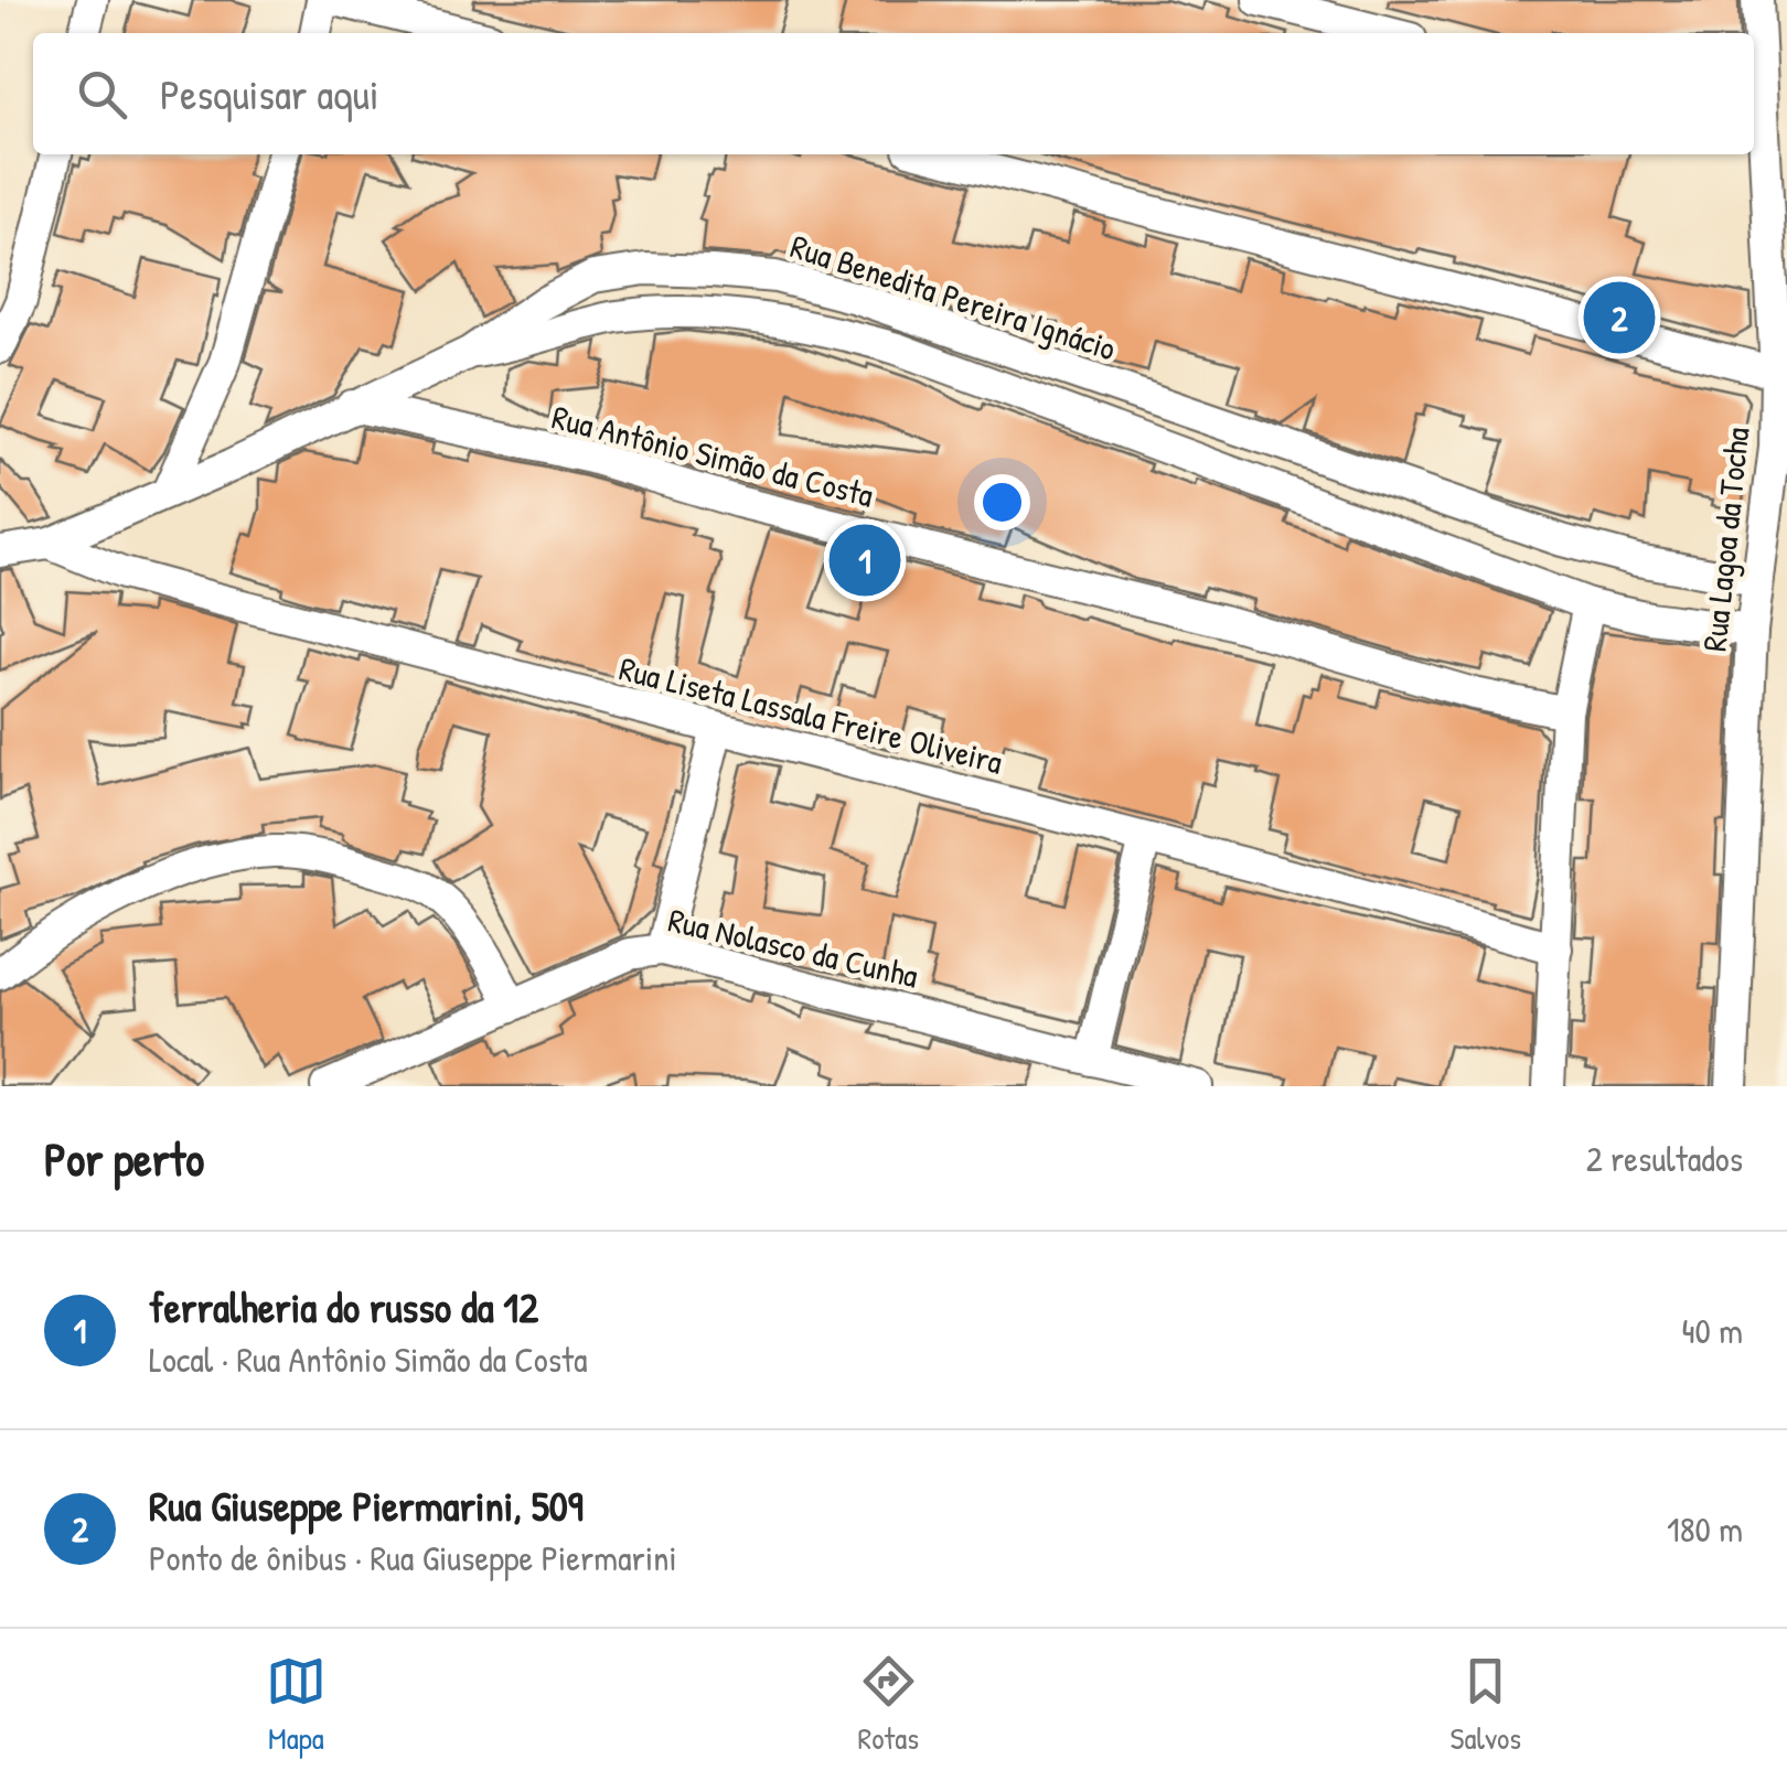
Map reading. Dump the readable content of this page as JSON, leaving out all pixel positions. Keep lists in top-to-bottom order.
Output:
{
  "streets": {
    "street": [
      "Rua Benedita Pereira Ignácio",
      "Rua Antônio Simão da Costa",
      "Rua Lagoa da Tocha",
      "Rua Liseta Lassala Freire Oliveira",
      "Rua Nolasco da Cunha"
    ]
  },
  "crossings": [
    ["Rua Benedita Pereira Ignácio", "Rua Lagoa da Tocha"]
  ],
  "page": {
    "search": "Pesquisar aqui",
    "pins": ["2", "1"],
    "heading": ["Por perto", "2 resultados"],
    "list": [
      {
        "mark": "1",
        "name": "ferralheria do russo da 12",
        "note": "Local · Rua Antônio Simão da Costa",
        "value": "40 m"
      },
      {
        "mark": "2",
        "name": "Rua Giuseppe Piermarini, 509",
        "note": "Ponto de ônibus · Rua Giuseppe Piermarini",
        "value": "180 m"
      }
    ],
    "nav": ["Mapa", "Rotas", "Salvos"]
  }
}
